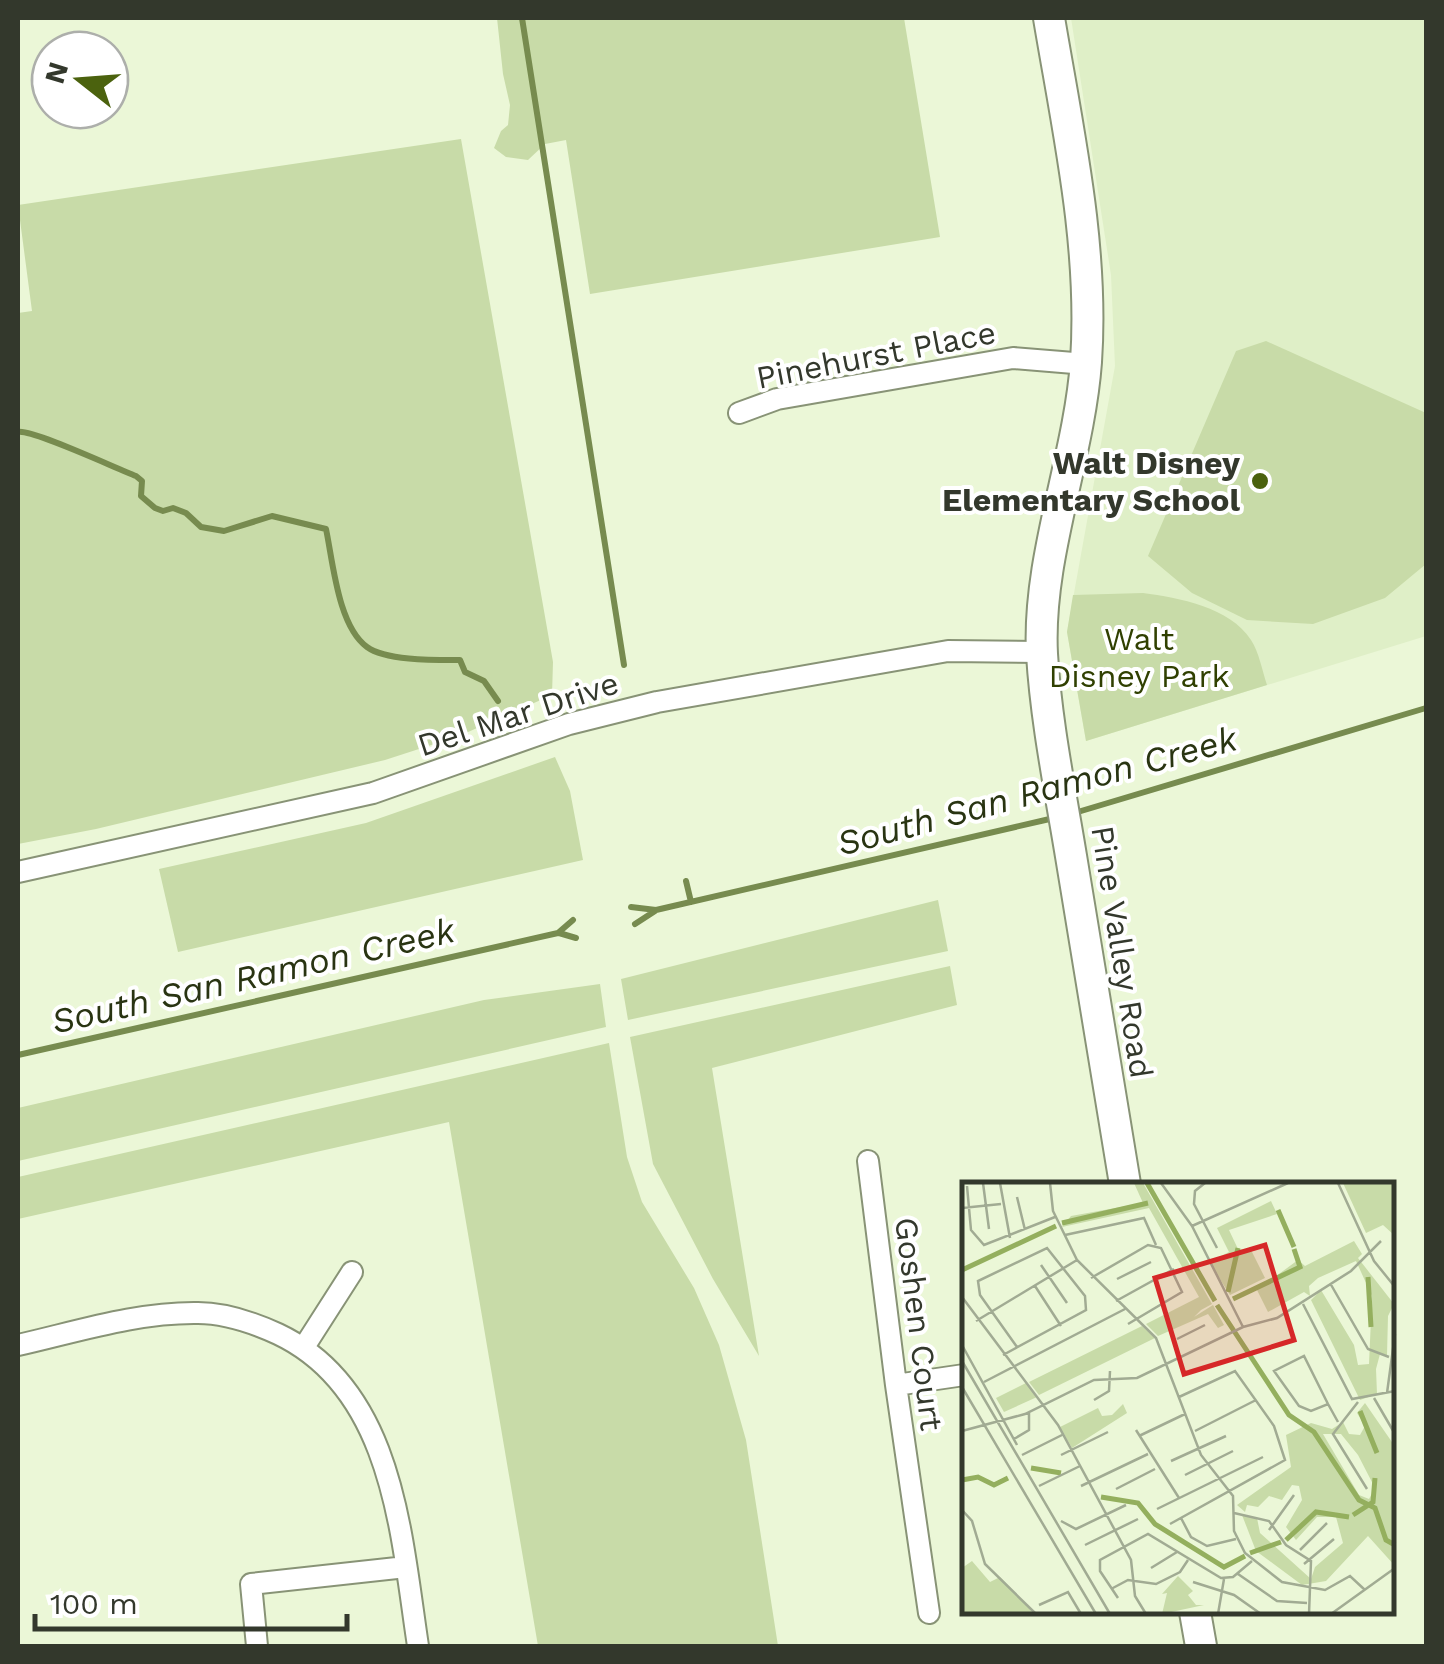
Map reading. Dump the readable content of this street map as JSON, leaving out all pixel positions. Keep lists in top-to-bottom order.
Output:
{
  "streets": {
    "street": [
      "Pinehurst Place",
      "Del Mar Drive",
      "Pine Valley Road",
      "Goshen Court"
    ]
  },
  "crossings": [
    ["Pinehurst Place", "Pine Valley Road"],
    ["Del Mar Drive", "Pine Valley Road"]
  ],
  "water": ["South San Ramon Creek"],
  "parks": ["Walt Disney Park"],
  "places": ["Walt Disney Elementary School"],
  "scale_bar": "100 m",
  "north": "left"
}
